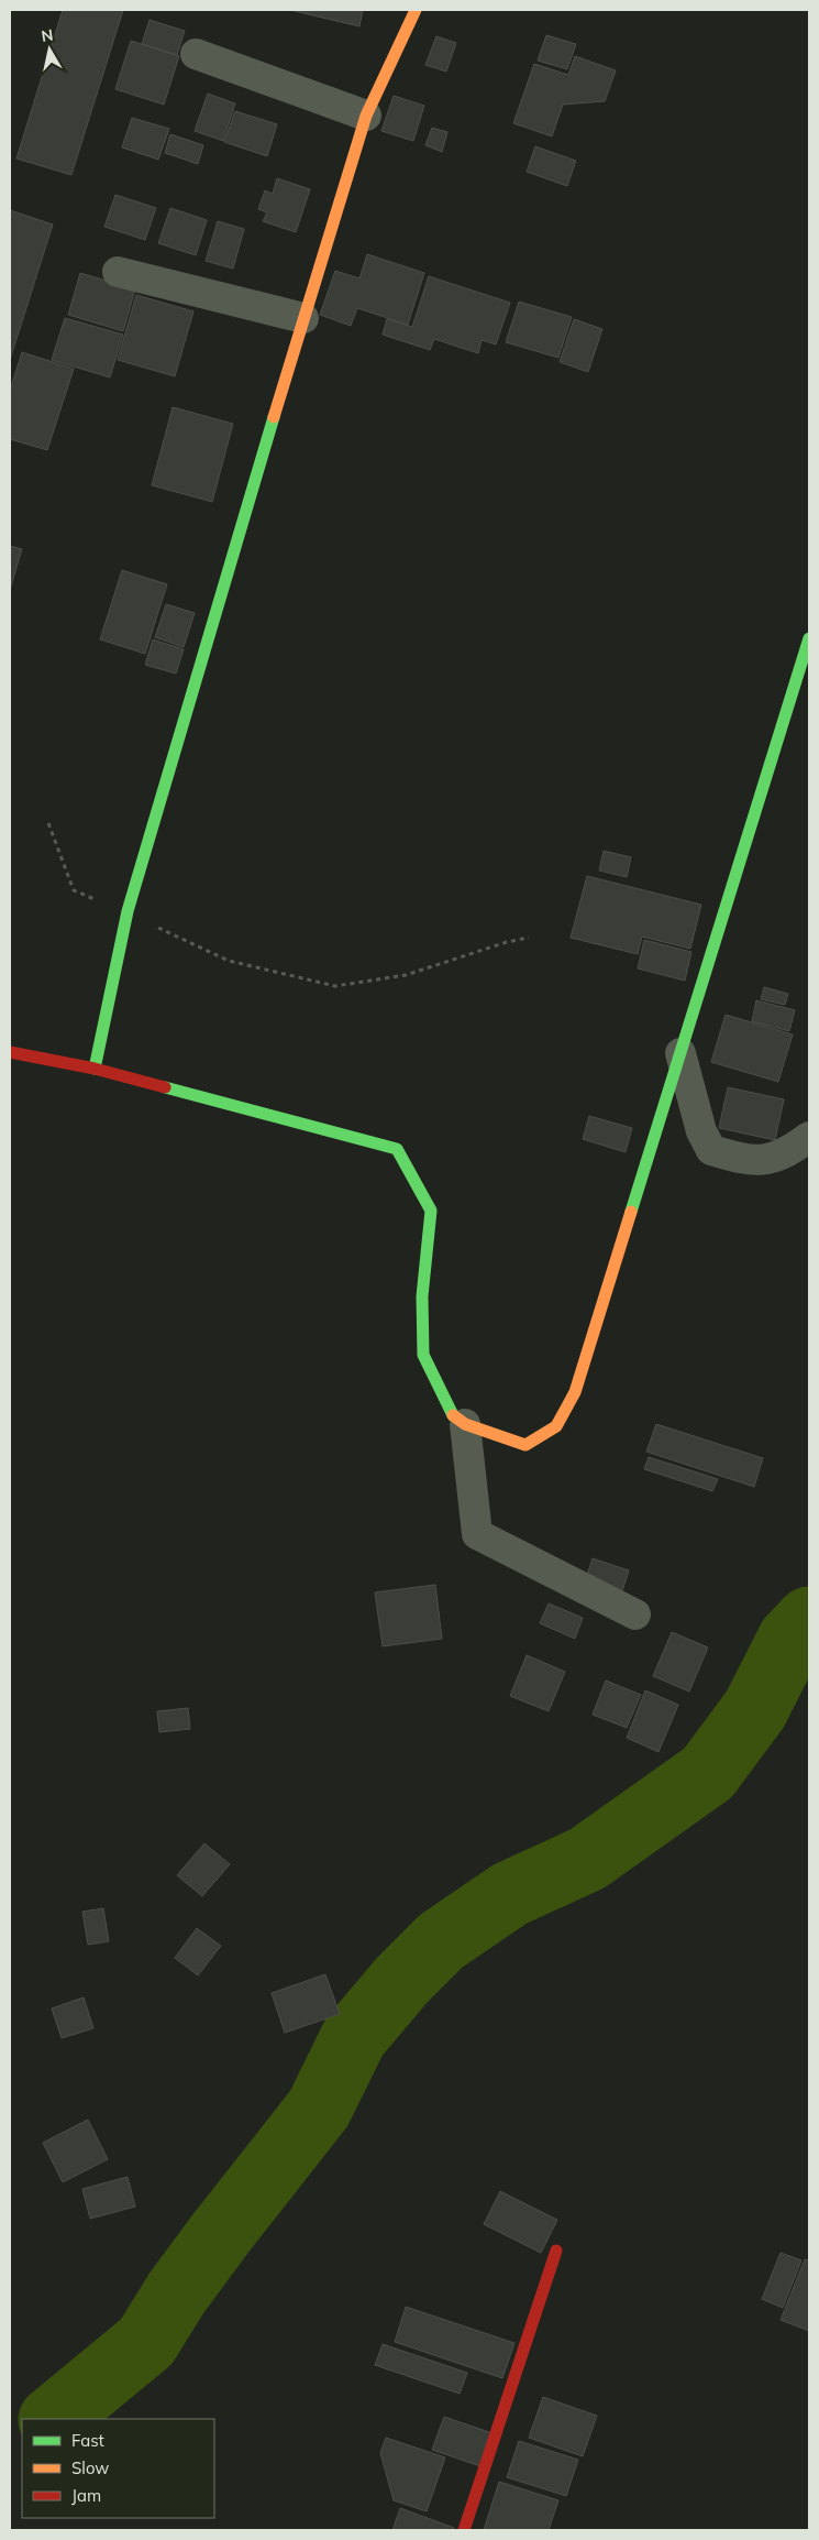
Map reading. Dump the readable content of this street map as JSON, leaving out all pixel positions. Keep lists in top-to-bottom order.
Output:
{
  "legend": ["Fast", "Slow", "Jam"],
  "north": "top"
}
